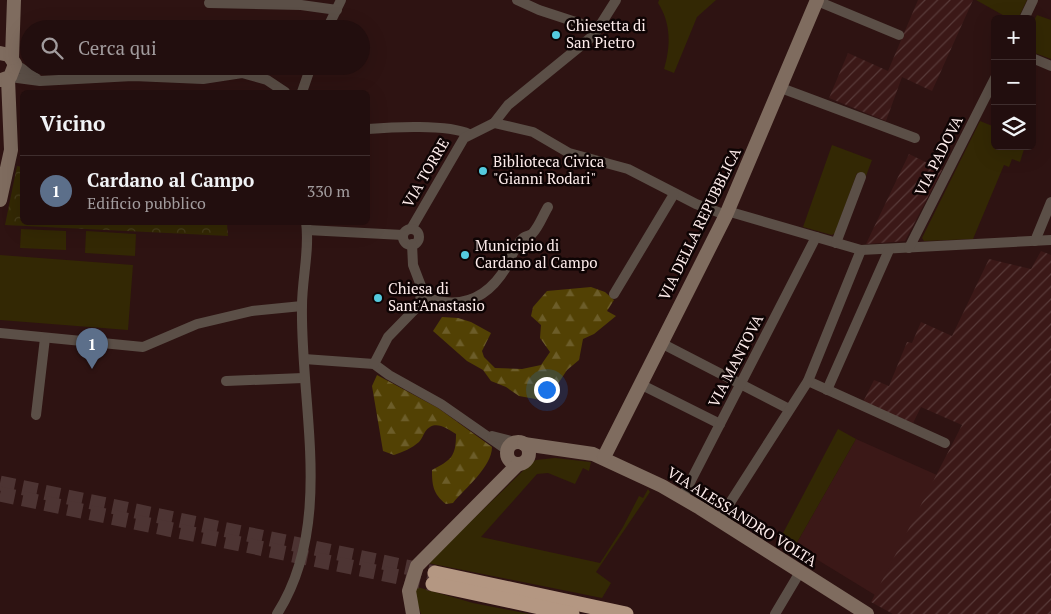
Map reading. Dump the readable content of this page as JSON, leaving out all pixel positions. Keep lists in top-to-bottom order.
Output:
{
  "streets": {
    "street": [
      "VIA PADOVA",
      "VIA TORRE",
      "VIA DELLA REPUBBLICA",
      "VIA MANTOVA",
      "VIA ALESSANDRO VOLTA"
    ]
  },
  "crossings": [
    ["VIA DELLA REPUBBLICA", "VIA ALESSANDRO VOLTA"],
    ["VIA MANTOVA", "VIA ALESSANDRO VOLTA"]
  ],
  "places": [
    "Chiesetta di San Pietro",
    "Biblioteca Civica \"Gianni Rodari\"",
    "Municipio di Cardano al Campo",
    "Chiesa di Sant'Anastasio"
  ],
  "page": {
    "map_buttons": ["+", "−"],
    "search": "Cerca qui",
    "heading": "Vicino",
    "list": [
      {
        "mark": "1",
        "name": "Cardano al Campo",
        "note": "Edificio pubblico",
        "value": "330 m"
      }
    ],
    "pins": "1"
  }
}
